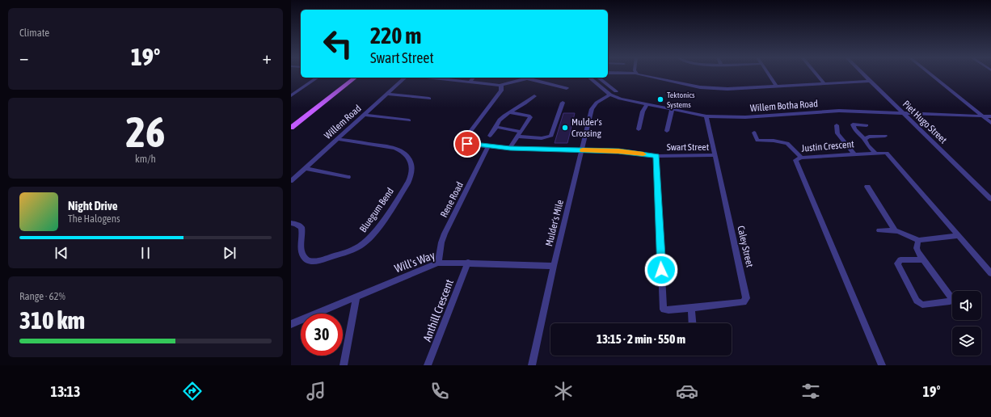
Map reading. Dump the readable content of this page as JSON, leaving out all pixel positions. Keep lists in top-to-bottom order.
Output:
{
  "streets": {
    "street": [
      "Willem Botha Road",
      "Willem Road",
      "Piet Hugo Street",
      "Justin Crescent",
      "Swart Street",
      "Rene Road",
      "Bluegum Bend",
      "Mulder's Mile",
      "Caley Street",
      "Will's Way",
      "Anthill Crescent"
    ]
  },
  "crossings": [
    ["Willem Botha Road", "Piet Hugo Street"],
    ["Willem Botha Road", "Mulder's Mile"],
    ["Willem Botha Road", "Caley Street"],
    ["Willem Road", "Bluegum Bend"],
    ["Swart Street", "Rene Road"],
    ["Swart Street", "Mulder's Mile"],
    ["Swart Street", "Caley Street"],
    ["Rene Road", "Will's Way"],
    ["Mulder's Mile", "Will's Way"],
    ["Will's Way", "Anthill Crescent"]
  ],
  "places": ["Tektonics Systems", "Mulder's Crossing"],
  "page": {
    "tile": [
      "Climate",
      ["26", "km/h"],
      ["Range · 62%", "310 km"]
    ],
    "turn": ["220 m", "Swart Street"],
    "heat": ["−", "19°", "+"],
    "song": ["Night Drive", "The Halogens"],
    "limit": "30",
    "trip": "13:15 · 2 min · 550 m",
    "tabs": ["13:13", "19°"]
  }
}
